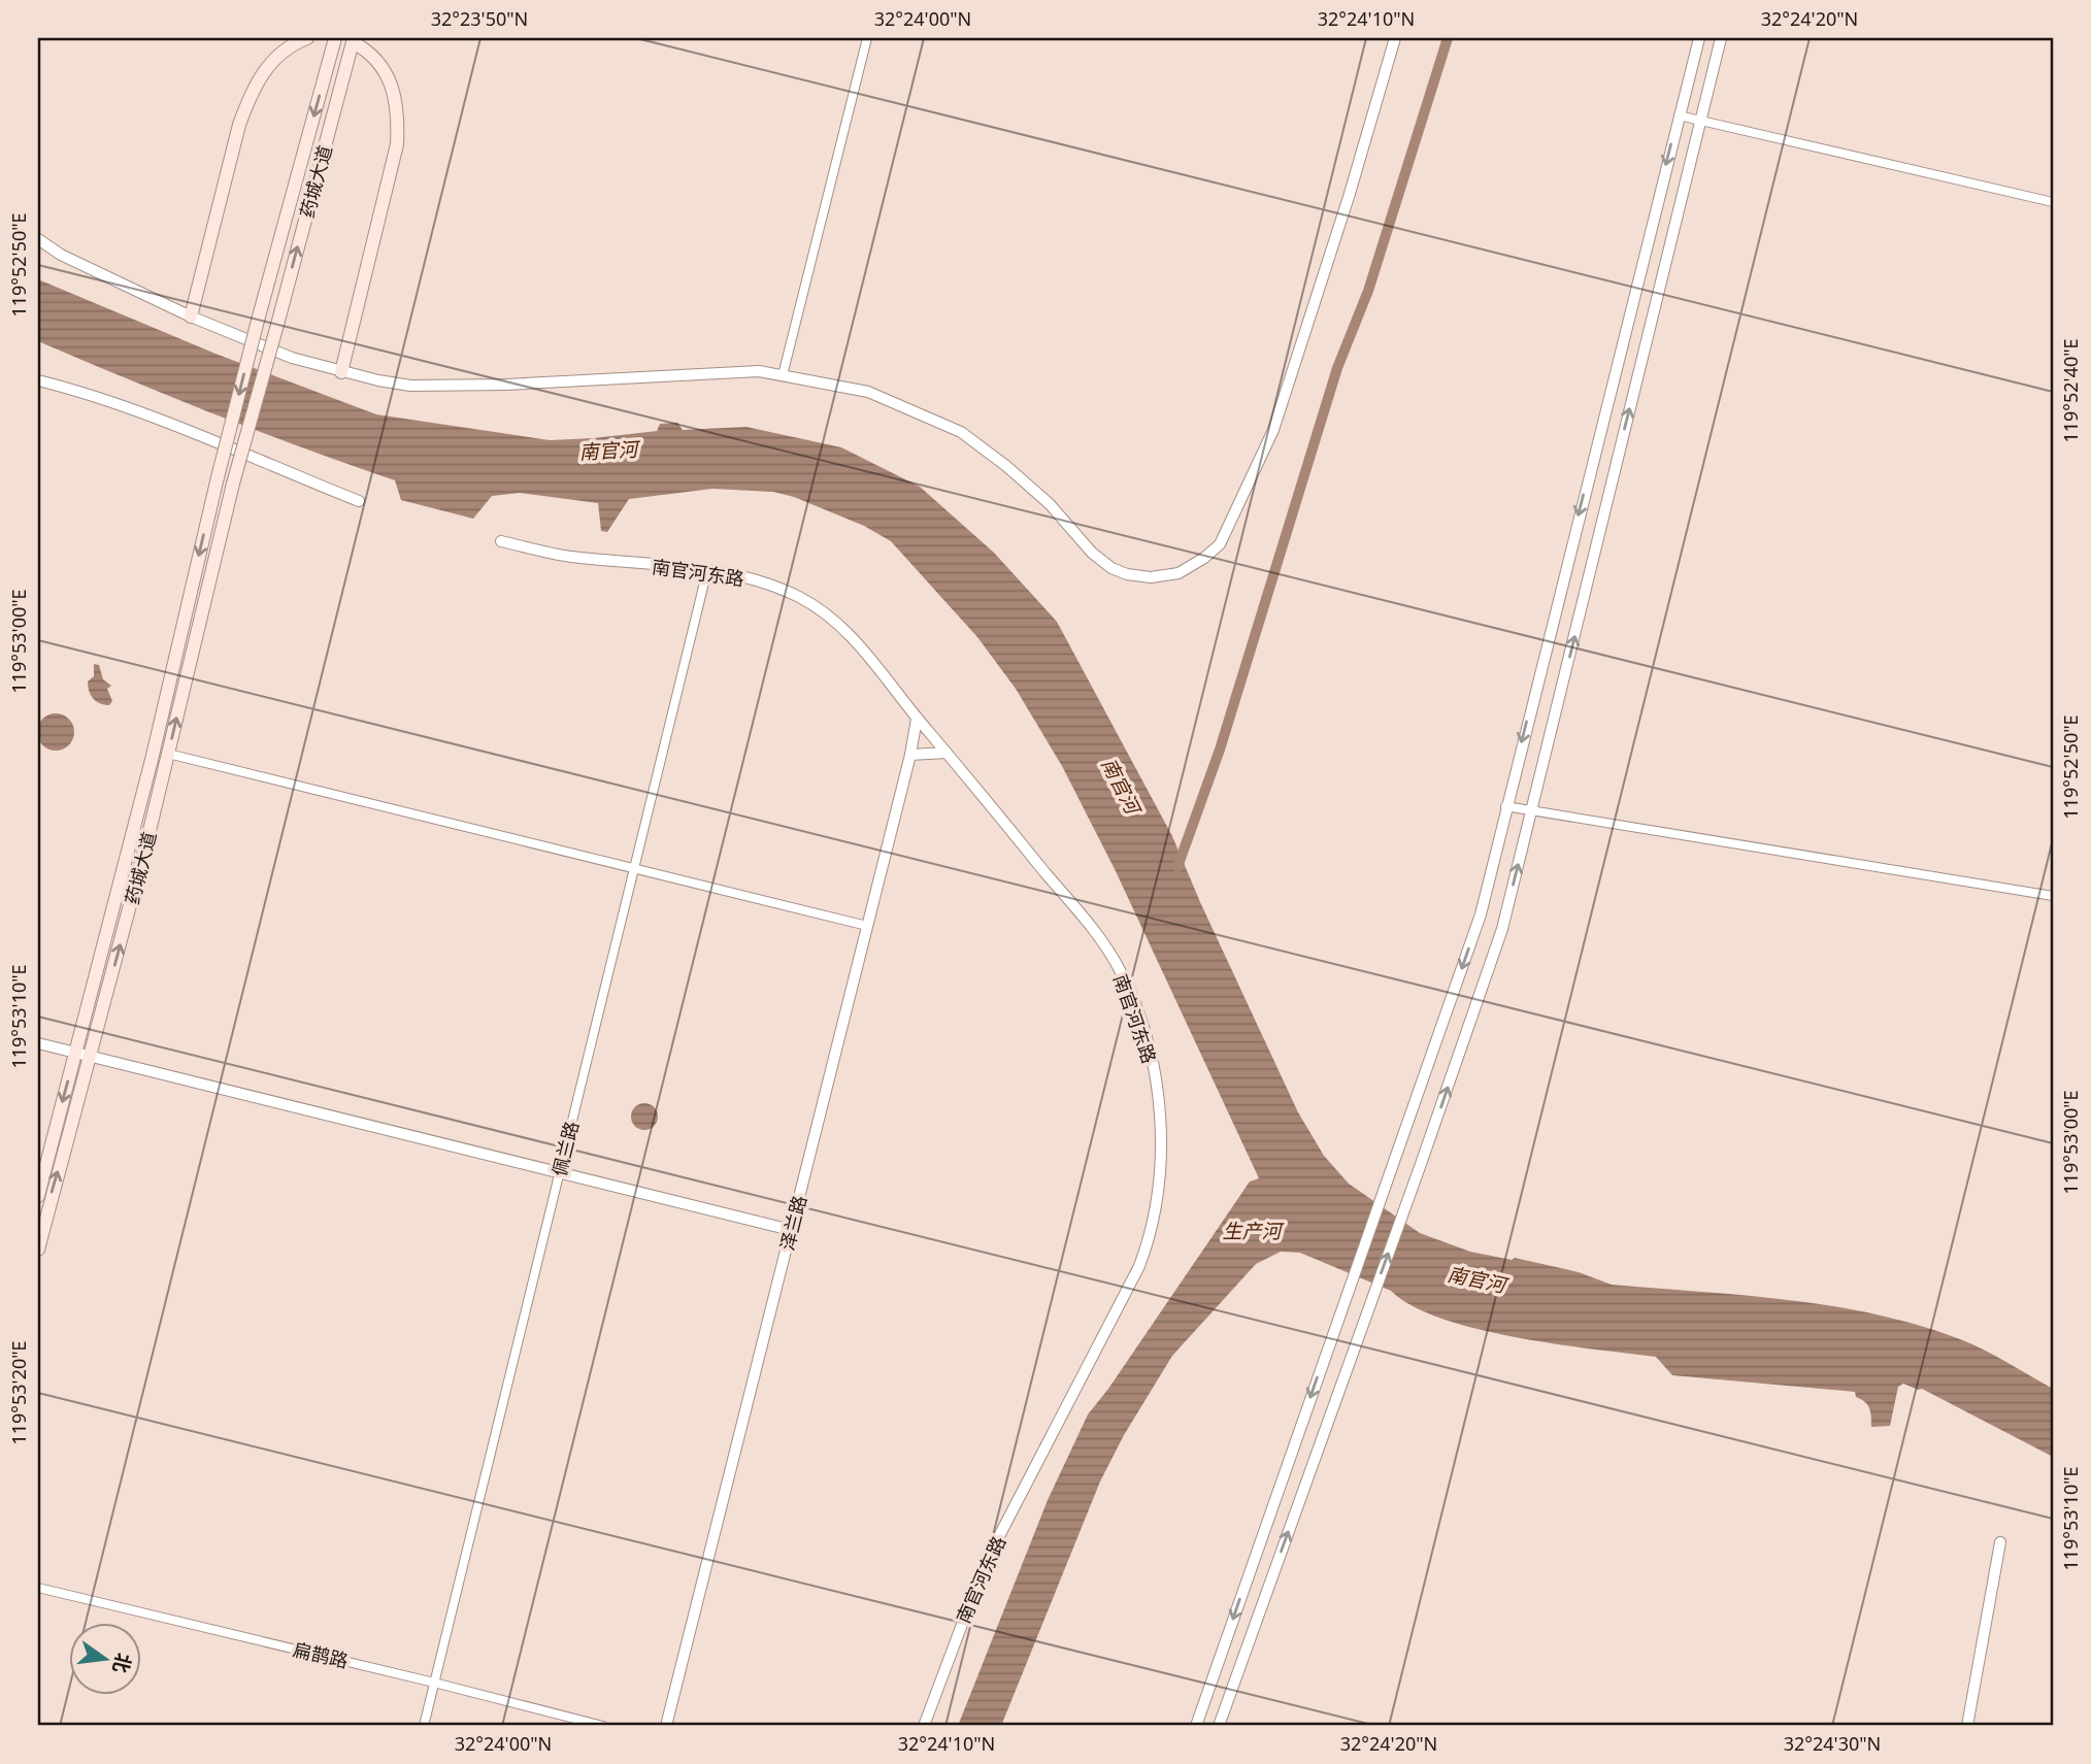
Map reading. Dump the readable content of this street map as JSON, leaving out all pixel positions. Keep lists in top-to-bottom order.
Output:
{
  "streets": {
    "main road": ["药城大道"],
    "street": [
      "南官河东路",
      "佩兰路",
      "泽兰路",
      "扁鹊路"
    ]
  },
  "crossings": [
    ["南官河东路", "佩兰路"],
    ["南官河东路", "泽兰路"],
    ["佩兰路", "扁鹊路"]
  ],
  "water": ["南官河", "生产河"],
  "north": "right",
  "coordinates": [
    "32°23'50\"N",
    "32°24'00\"N",
    "32°24'10\"N",
    "32°24'20\"N",
    "119°52'50\"E",
    "119°52'40\"E",
    "119°53'00\"E",
    "119°53'10\"E",
    "119°53'20\"E",
    "32°24'30\"N"
  ]
}
